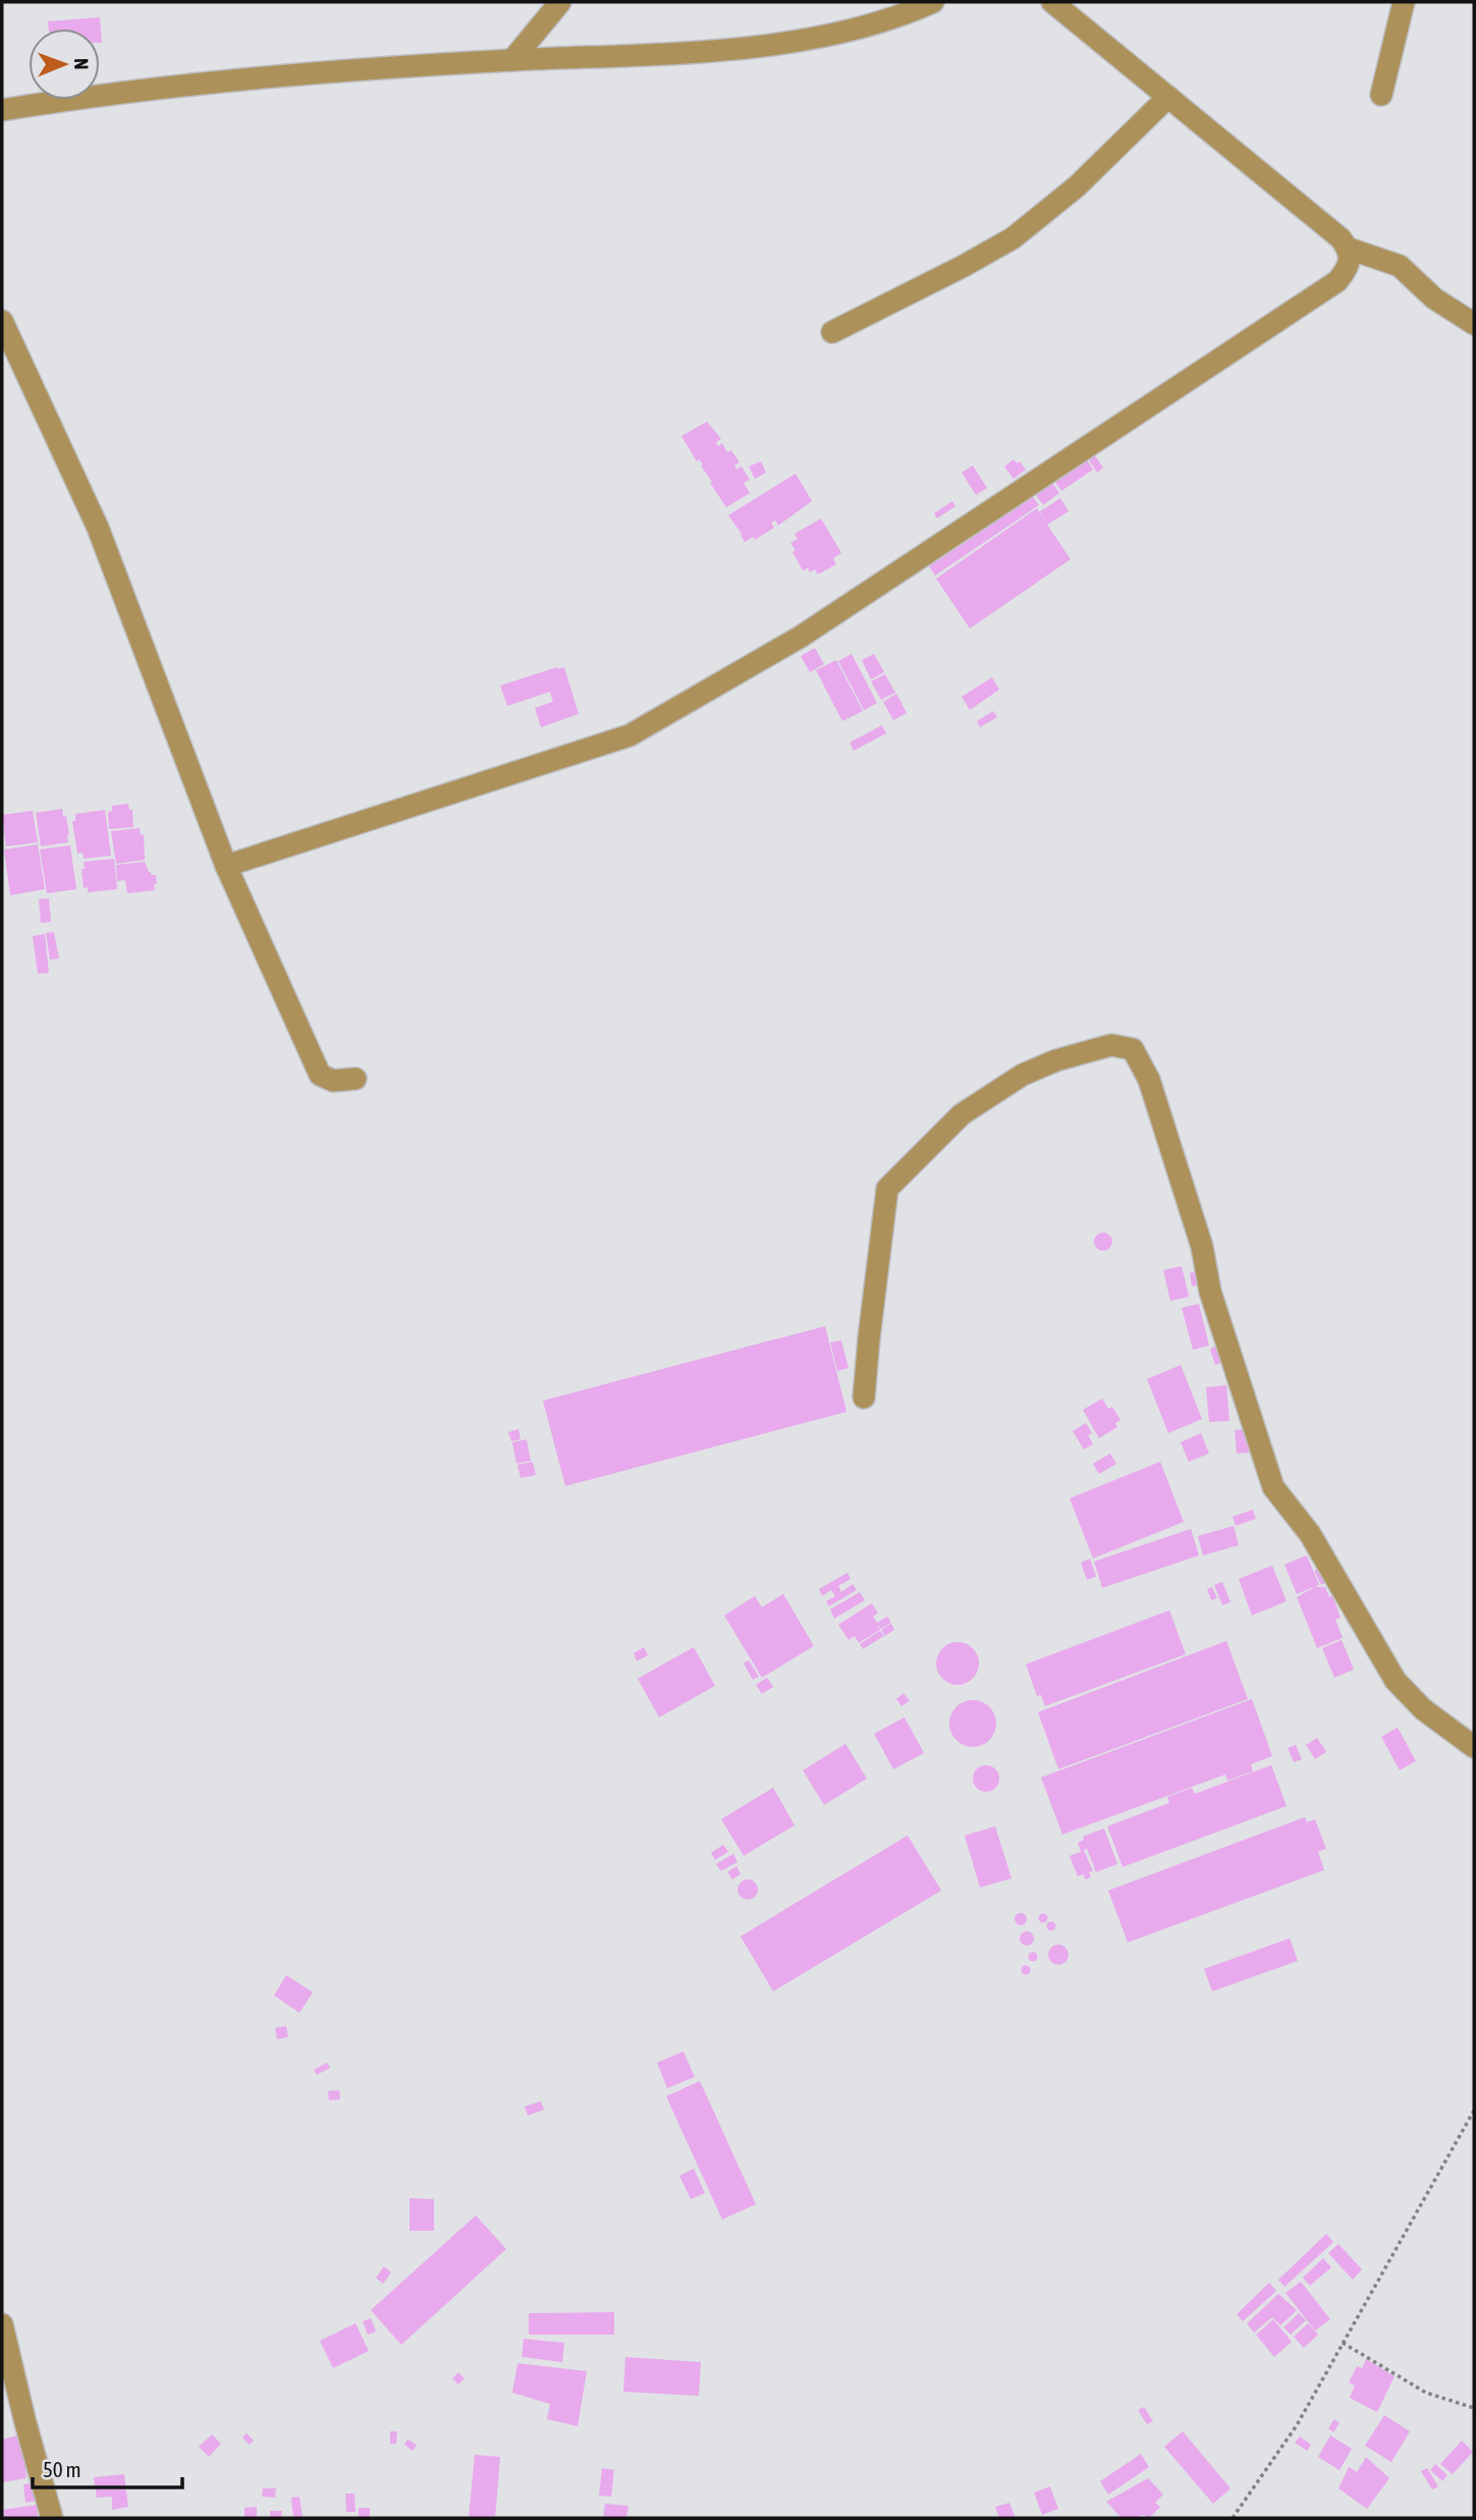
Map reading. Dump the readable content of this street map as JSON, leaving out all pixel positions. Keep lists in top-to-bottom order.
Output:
{
  "scale_bar": "50 m",
  "north": "right"
}
